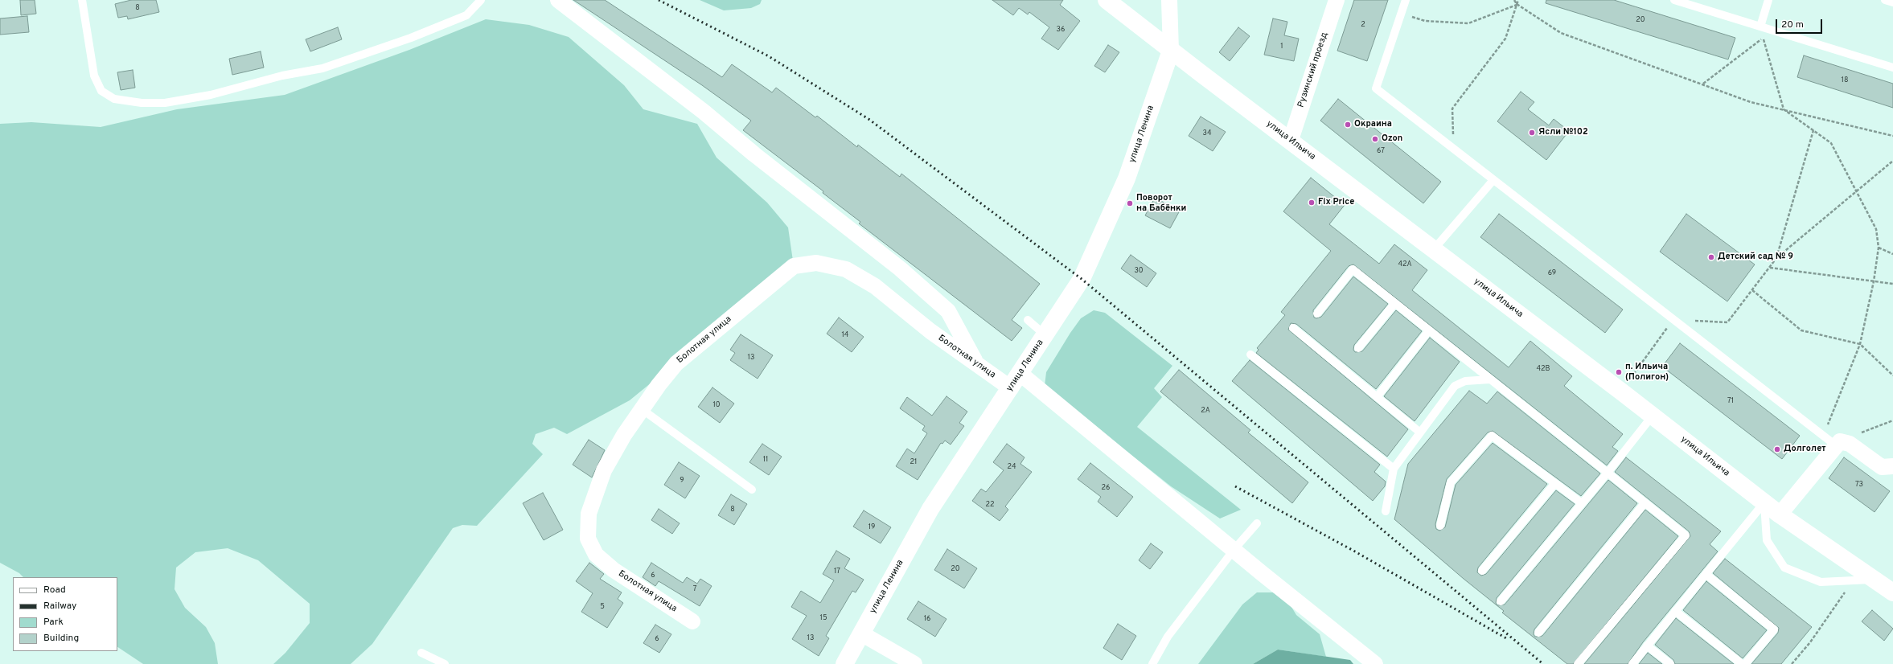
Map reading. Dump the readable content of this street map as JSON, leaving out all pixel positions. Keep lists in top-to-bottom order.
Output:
{
  "streets": {
    "main road": ["улица Ленина", "улица Ильича"],
    "street": ["Рузинский проезд", "Болотная улица"]
  },
  "crossings": [
    ["Рузинский проезд", "улица Ильича"],
    ["улица Ленина", "улица Ильича"],
    ["улица Ленина", "Болотная улица"]
  ],
  "places": [
    "Окраина",
    "Ясли №102",
    "Ozon",
    "Fix Price",
    "Поворот на Бабёнки",
    "Детский сад № 9",
    "п. Ильича (Полигон)",
    "Долголет"
  ],
  "house_numbers": [
    "8",
    "20",
    "2",
    "36",
    "1",
    "18",
    "34",
    "67",
    "42А",
    "30",
    "69",
    "14",
    "13",
    "42В",
    "71",
    "10",
    "2А",
    "11",
    "21",
    "24",
    "9",
    "73",
    "26",
    "22",
    "8",
    "19",
    "20",
    "17",
    "6",
    "7",
    "5",
    "15",
    "16",
    "13",
    "6"
  ],
  "legend": [
    "Road",
    "Railway",
    "Park",
    "Building"
  ],
  "scale_bar": "20 m"
}
